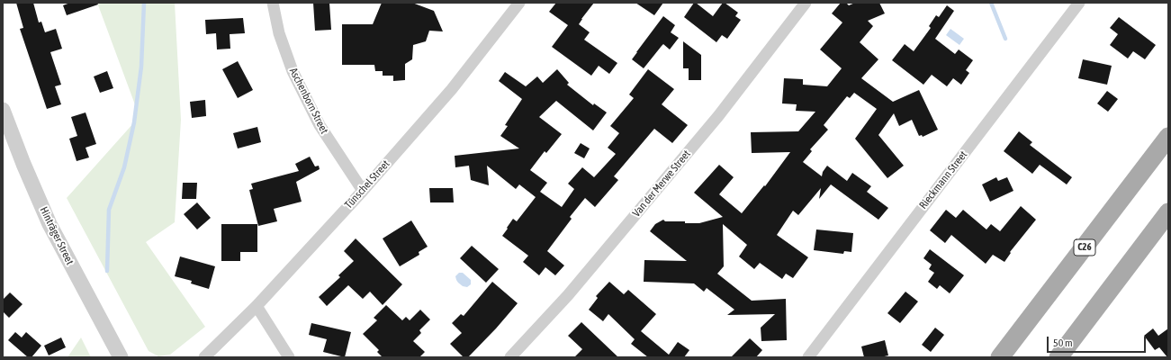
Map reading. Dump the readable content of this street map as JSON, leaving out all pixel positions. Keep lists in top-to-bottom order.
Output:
{
  "streets": {
    "main road": ["C26"],
    "street": [
      "Aschenborn Street",
      "Rieckmann Street",
      "Van der Merwe Street",
      "Tünschel Street",
      "Hinträger Street"
    ]
  },
  "crossings": [
    ["Aschenborn Street", "Tünschel Street"]
  ],
  "scale_bar": "50 m"
}
